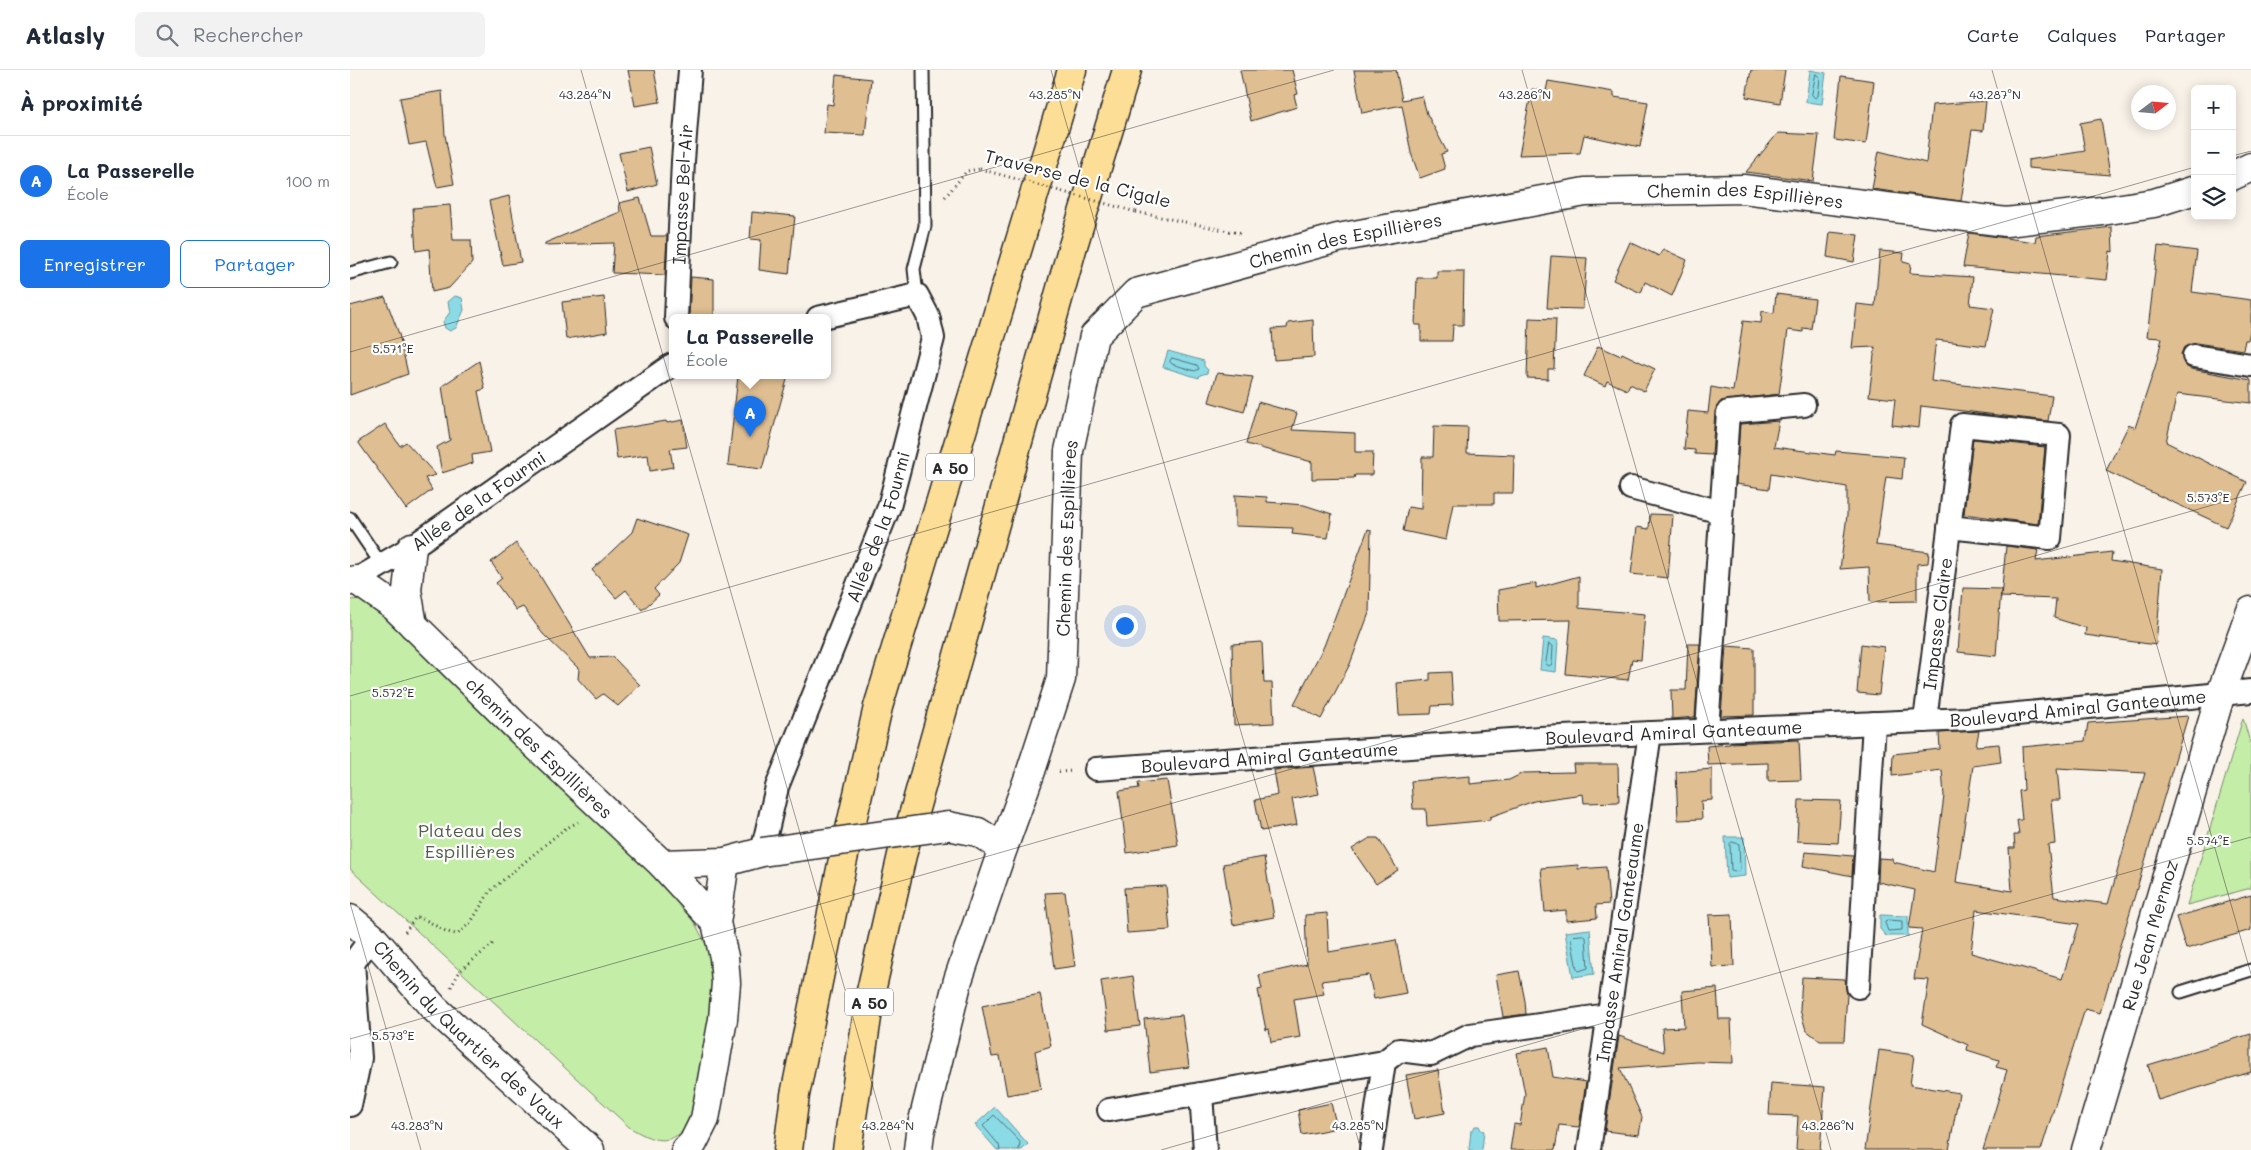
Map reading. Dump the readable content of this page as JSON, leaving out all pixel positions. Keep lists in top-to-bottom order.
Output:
{
  "streets": {
    "highway": ["A 50"],
    "street": [
      "Impasse Bel-Air",
      "Chemin des Espillières",
      "Allée de la Fourmi",
      "Impasse Claire",
      "Boulevard Amiral Ganteaume",
      "chemin des Espillières",
      "Rue Jean Mermoz",
      "Impasse Amiral Ganteaume",
      "Chemin du Quartier des Vaux"
    ],
    "path": ["Traverse de la Cigale"]
  },
  "crossings": [
    ["Allée de la Fourmi", "chemin des Espillières"],
    ["Impasse Claire", "Boulevard Amiral Ganteaume"],
    ["Boulevard Amiral Ganteaume", "Rue Jean Mermoz"],
    ["Boulevard Amiral Ganteaume", "Impasse Amiral Ganteaume"]
  ],
  "parks": ["Plateau des Espillières"],
  "north": "right",
  "page": {
    "header": "Atlasly",
    "search": "Rechercher",
    "nav": ["Carte", "Calques", "Partager"],
    "heading": "À proximité",
    "map_buttons": ["+", "−"],
    "list": [
      {
        "mark": "A",
        "name": "La Passerelle",
        "note": "École",
        "value": "100 m"
      }
    ],
    "buttons": ["Enregistrer", "Partager"],
    "popup": ["La Passerelle", "École"],
    "pins": "A"
  },
  "coordinates": [
    "43.284°N",
    "43.285°N",
    "43.286°N",
    "43.287°N",
    "5.571°E",
    "5.573°E",
    "5.572°E",
    "5.574°E",
    "43.283°N"
  ]
}
